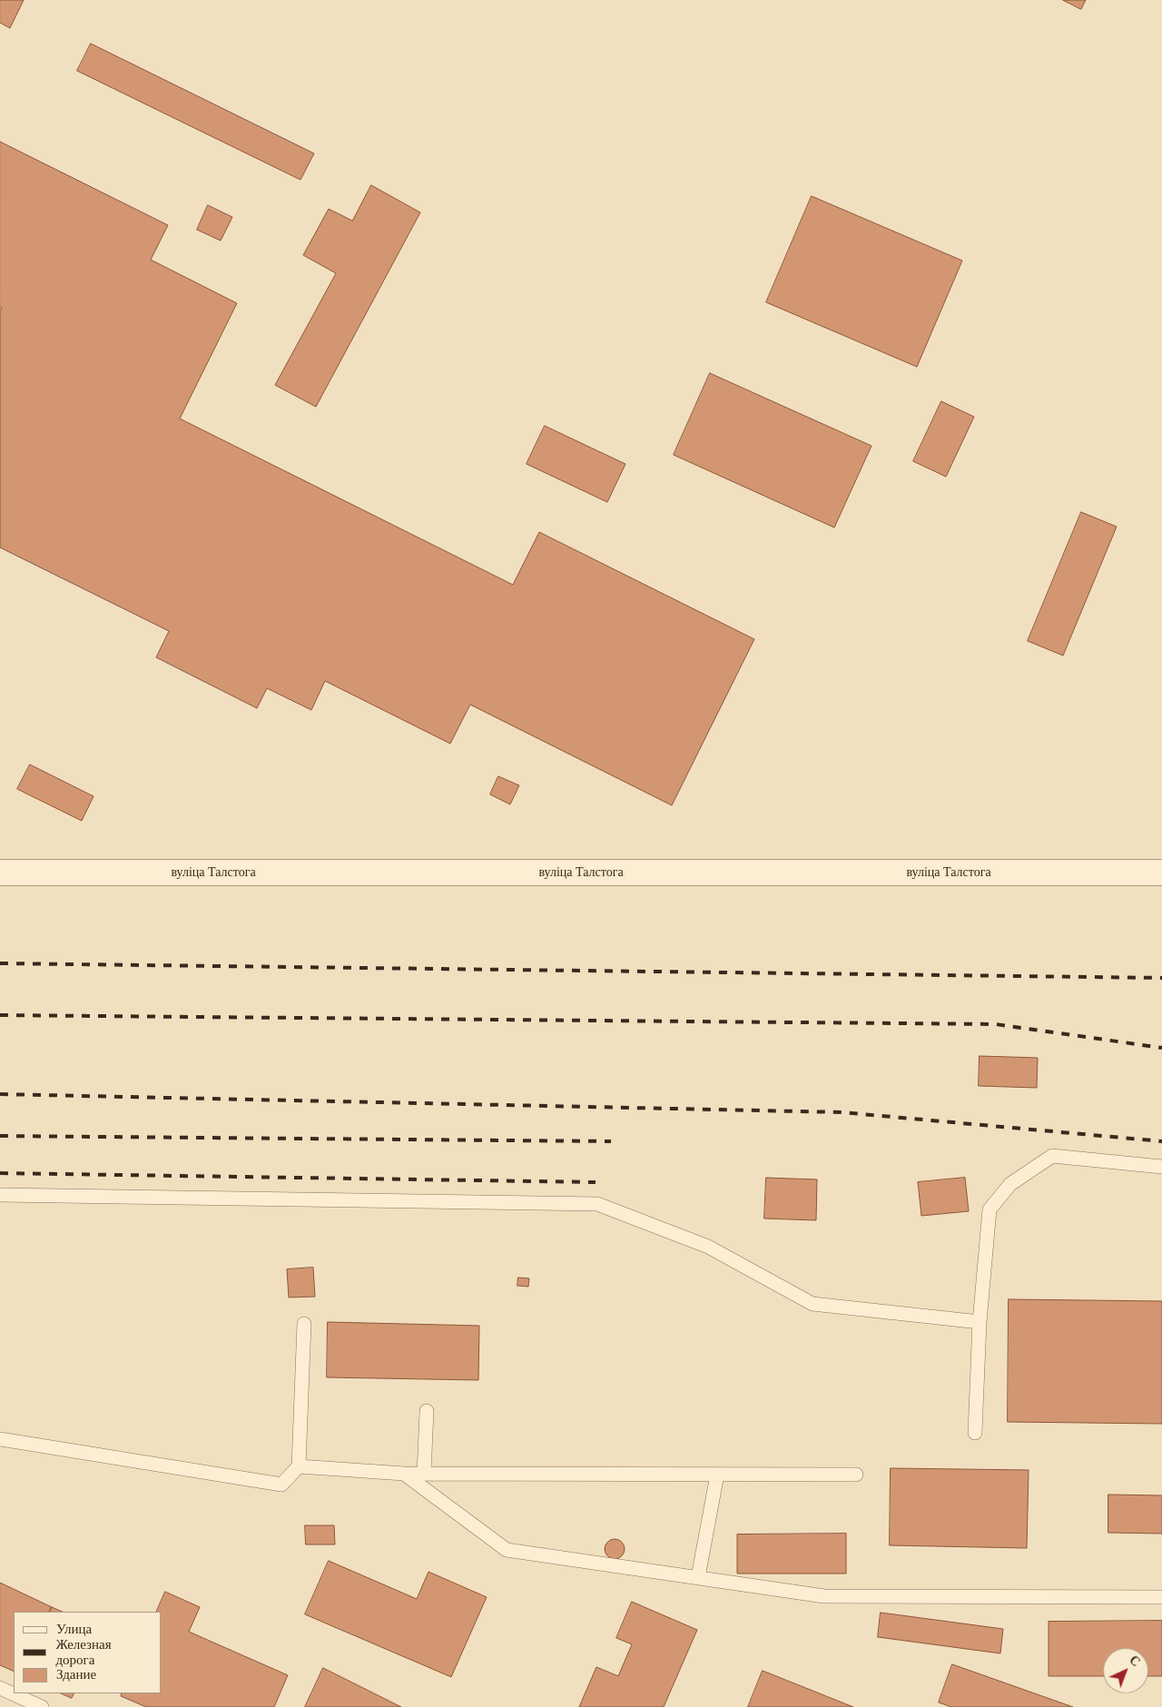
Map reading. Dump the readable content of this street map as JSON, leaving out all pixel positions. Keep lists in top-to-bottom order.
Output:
{
  "streets": {
    "main road": ["вуліца Талстога"]
  },
  "legend": ["Улица", "Железная дорога", "Здание"],
  "north": "top right"
}
